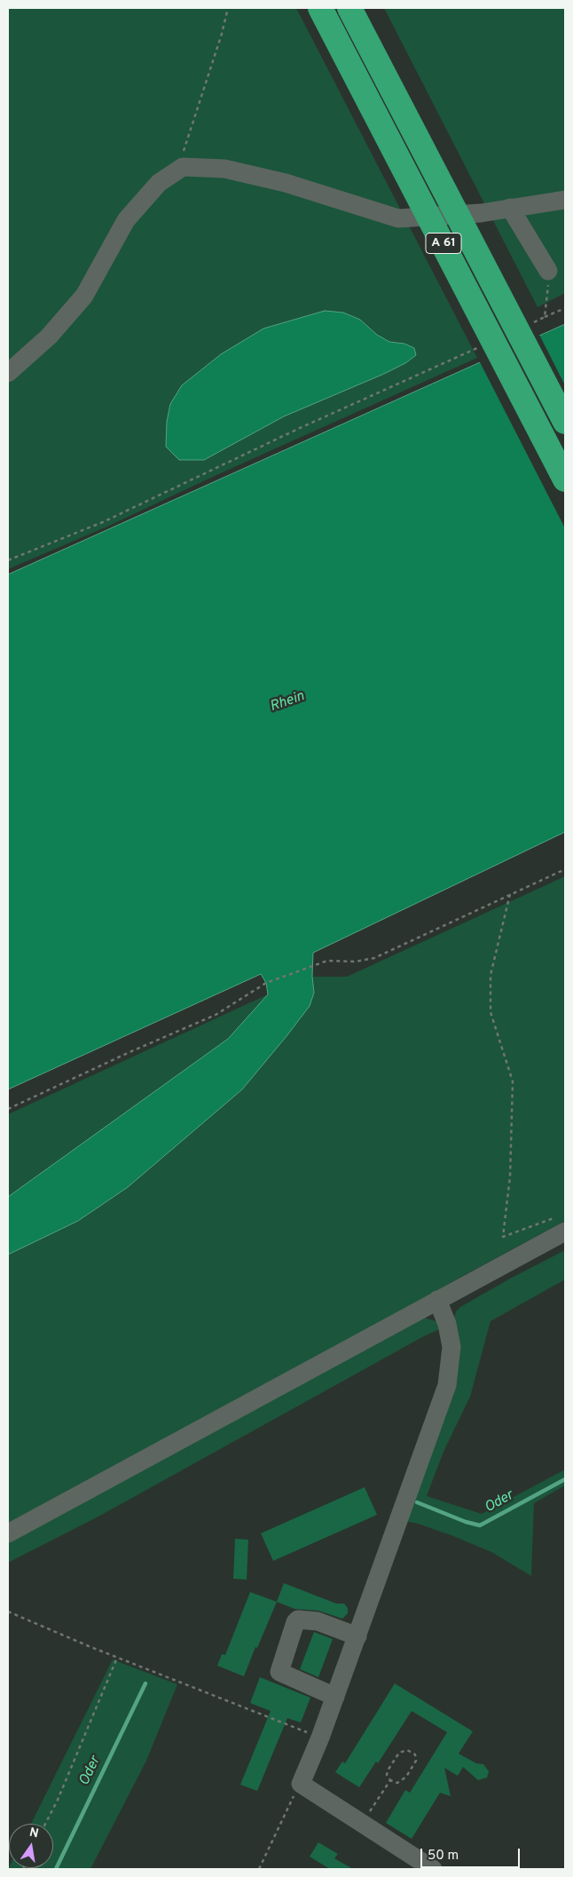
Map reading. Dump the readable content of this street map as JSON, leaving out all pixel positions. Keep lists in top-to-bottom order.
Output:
{
  "streets": {
    "highway": ["A 61"]
  },
  "water": ["Rhein", "Oder"],
  "scale_bar": "50 m",
  "north": "top"
}
